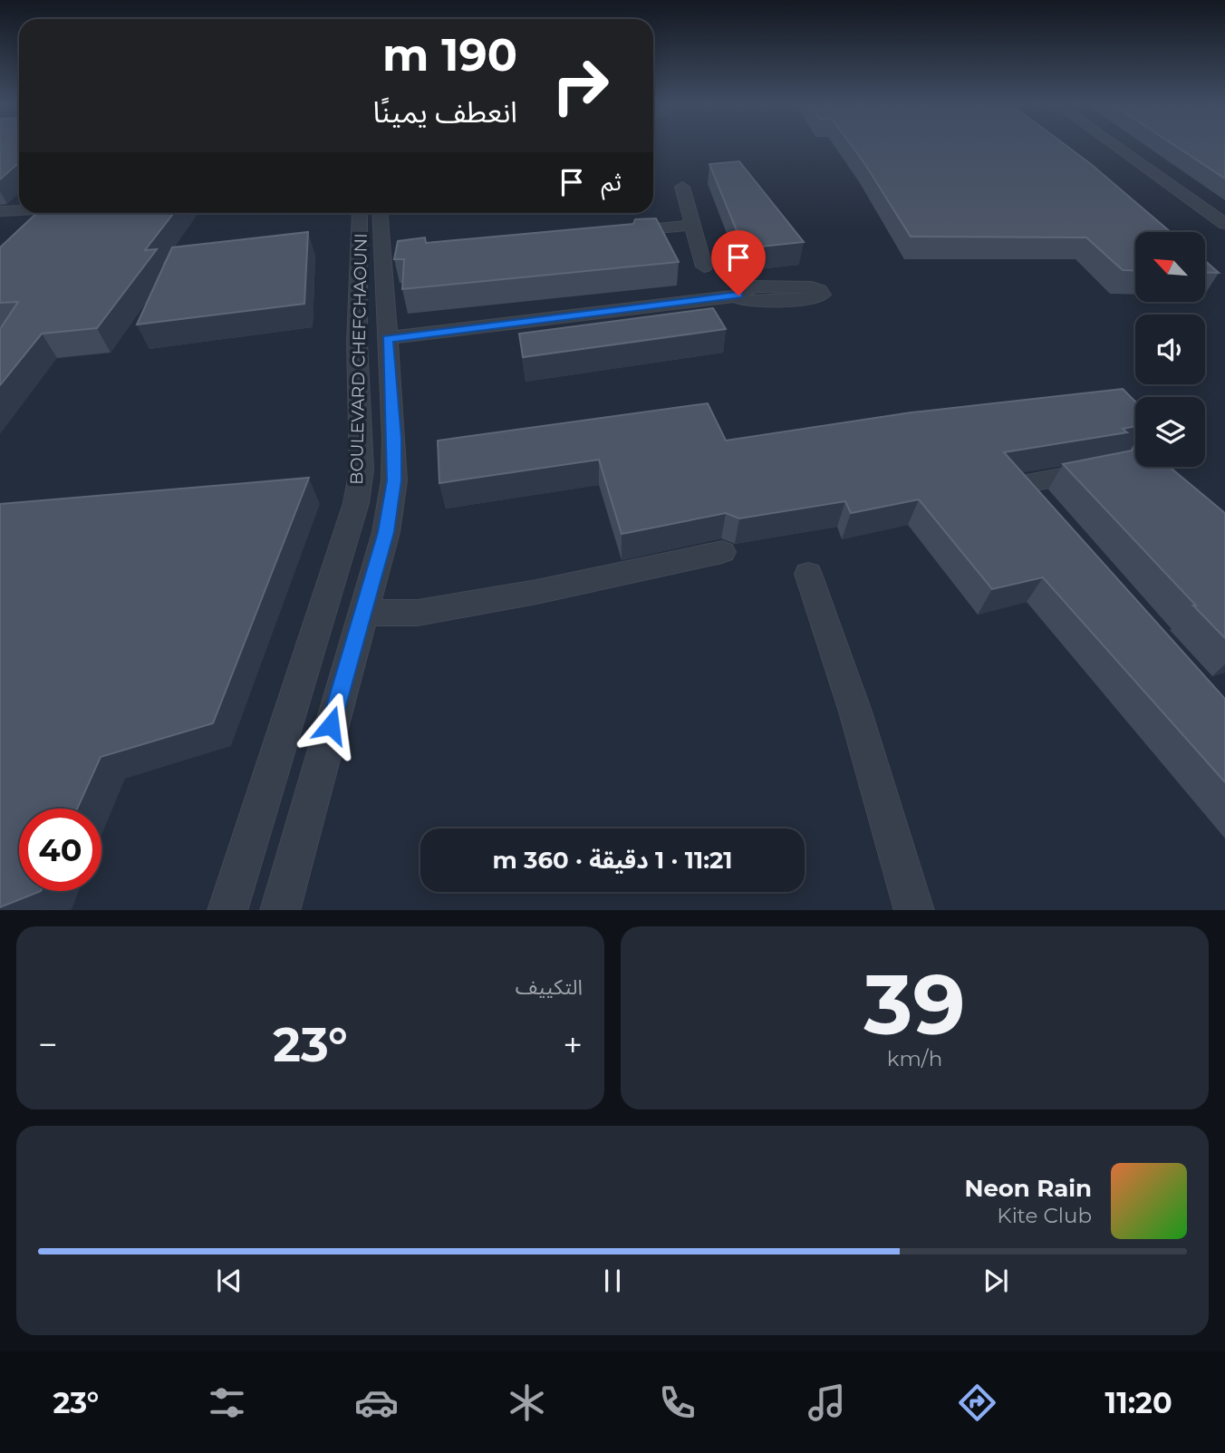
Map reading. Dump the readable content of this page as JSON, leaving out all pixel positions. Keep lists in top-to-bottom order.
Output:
{
  "streets": {
    "street": ["BOULEVARD CHEFCHAOUNI"]
  },
  "north": "top left",
  "page": {
    "turn": ["190 m", "انعطف يمينًا"],
    "then": "ثم",
    "limit": "40",
    "trip": "11:21 · 1 دقيقة · 360 m",
    "tile": [
      ["39", "km/h"],
      "التكييف"
    ],
    "heat": ["−", "23°", "+"],
    "song": ["Neon Rain", "Kite Club"],
    "tabs": ["11:20", "23°"]
  }
}
